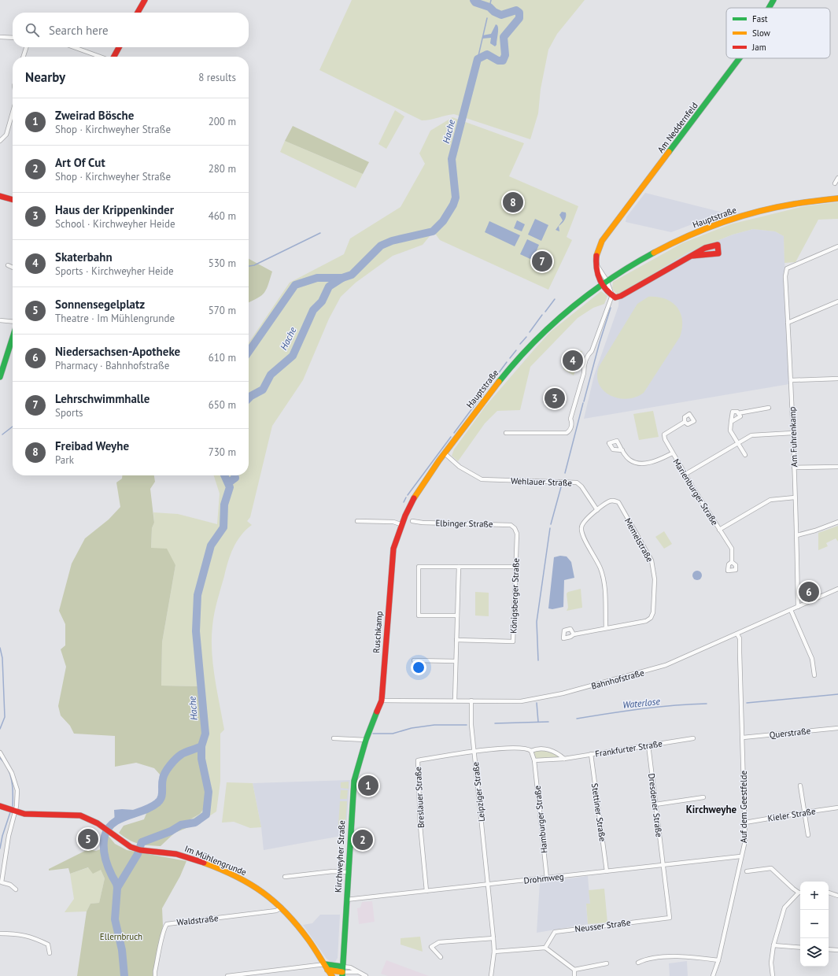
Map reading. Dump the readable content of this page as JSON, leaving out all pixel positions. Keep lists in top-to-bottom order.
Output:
{
  "streets": {
    "main road": [
      "Am Neddernfeld",
      "Hauptstraße",
      "Ruschkamp",
      "Kirchweyher Straße",
      "Im Mühlengrunde"
    ],
    "street": [
      "Am Fuhrenkamp",
      "Wehlauer Straße",
      "Marienburger Straße",
      "Elbinger Straße",
      "Memelstraße",
      "Königsberger Straße",
      "Bahnhofstraße",
      "Querstraße",
      "Frankfurter Straße",
      "Leipziger Straße",
      "Breslauer Straße",
      "Dresdener Straße",
      "Auf dem Geestfelde",
      "Stettiner Straße",
      "Kieler Straße",
      "Hamburger Straße",
      "Drohmweg",
      "Waldstraße",
      "Neusser Straße"
    ]
  },
  "crossings": [
    ["Am Neddernfeld", "Hauptstraße"],
    ["Hauptstraße", "Wehlauer Straße"],
    ["Hauptstraße", "Ruschkamp"],
    ["Am Fuhrenkamp", "Bahnhofstraße"],
    ["Wehlauer Straße", "Memelstraße"],
    ["Elbinger Straße", "Königsberger Straße"],
    ["Ruschkamp", "Bahnhofstraße"],
    ["Ruschkamp", "Kirchweyher Straße"],
    ["Bahnhofstraße", "Leipziger Straße"],
    ["Bahnhofstraße", "Auf dem Geestfelde"],
    ["Querstraße", "Auf dem Geestfelde"],
    ["Frankfurter Straße", "Dresdener Straße"],
    ["Frankfurter Straße", "Stettiner Straße"],
    ["Frankfurter Straße", "Hamburger Straße"],
    ["Leipziger Straße", "Breslauer Straße"],
    ["Leipziger Straße", "Drohmweg"],
    ["Breslauer Straße", "Drohmweg"],
    ["Dresdener Straße", "Drohmweg"],
    ["Dresdener Straße", "Neusser Straße"],
    ["Auf dem Geestfelde", "Kieler Straße"],
    ["Auf dem Geestfelde", "Drohmweg"],
    ["Stettiner Straße", "Drohmweg"],
    ["Hamburger Straße", "Drohmweg"],
    ["Kirchweyher Straße", "Drohmweg"],
    ["Im Mühlengrunde", "Waldstraße"]
  ],
  "districts": ["Kirchweyhe"],
  "water": ["Hache", "Waterlose"],
  "parks": ["Ellernbruch"],
  "legend": ["Fast", "Slow", "Jam"],
  "page": {
    "search": "Search here",
    "heading": ["Nearby", "8 results"],
    "list": [
      {
        "mark": "1",
        "name": "Zweirad Bösche",
        "note": "Shop · Kirchweyher Straße",
        "value": "200 m"
      },
      {
        "mark": "2",
        "name": "Art Of Cut",
        "note": "Shop · Kirchweyher Straße",
        "value": "280 m"
      },
      {
        "mark": "3",
        "name": "Haus der Krippenkinder",
        "note": "School · Kirchweyher Heide",
        "value": "460 m"
      },
      {
        "mark": "4",
        "name": "Skaterbahn",
        "note": "Sports · Kirchweyher Heide",
        "value": "530 m"
      },
      {
        "mark": "5",
        "name": "Sonnensegelplatz",
        "note": "Theatre · Im Mühlengrunde",
        "value": "570 m"
      },
      {
        "mark": "6",
        "name": "Niedersachsen-Apotheke",
        "note": "Pharmacy · Bahnhofstraße",
        "value": "610 m"
      },
      {
        "mark": "7",
        "name": "Lehrschwimmhalle",
        "note": "Sports",
        "value": "650 m"
      },
      {
        "mark": "8",
        "name": "Freibad Weyhe",
        "note": "Park",
        "value": "730 m"
      }
    ],
    "pins": [
      "8",
      "7",
      "4",
      "3",
      "6",
      "1",
      "5",
      "2"
    ],
    "map_buttons": ["+", "−"]
  }
}
